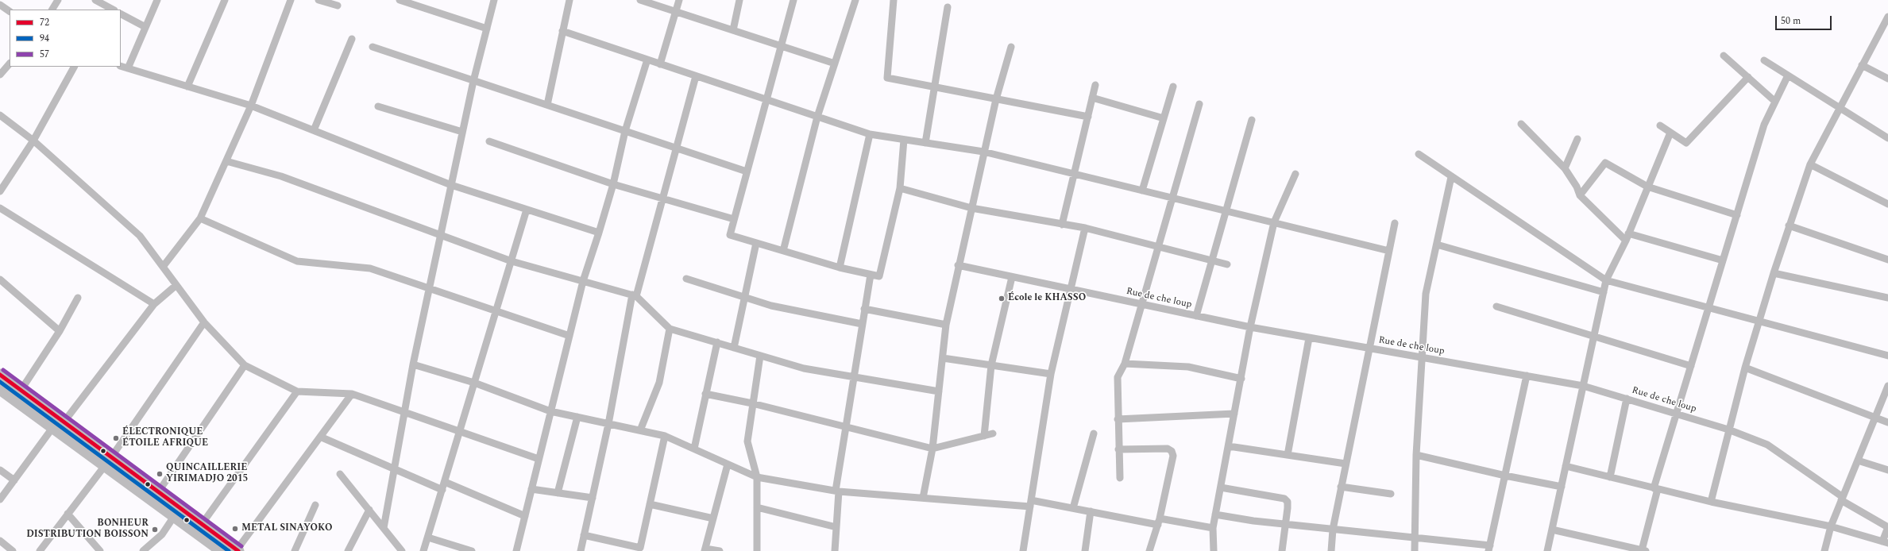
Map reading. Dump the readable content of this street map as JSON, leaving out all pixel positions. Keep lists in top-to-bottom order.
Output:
{
  "streets": {
    "street": ["Rue de che loup"]
  },
  "places": [
    "École le KHASSO",
    "ÉLECTRONIQUE ÉTOILE AFRIQUE",
    "QUINCAILLERIE YIRIMADJO 2015",
    "METAL SINAYOKO",
    "BONHEUR DISTRIBUTION BOISSON"
  ],
  "lines": ["transit line 57", "transit line 72", "transit line 94"],
  "legend": ["72", "94", "57"],
  "scale_bar": "50 m"
}
